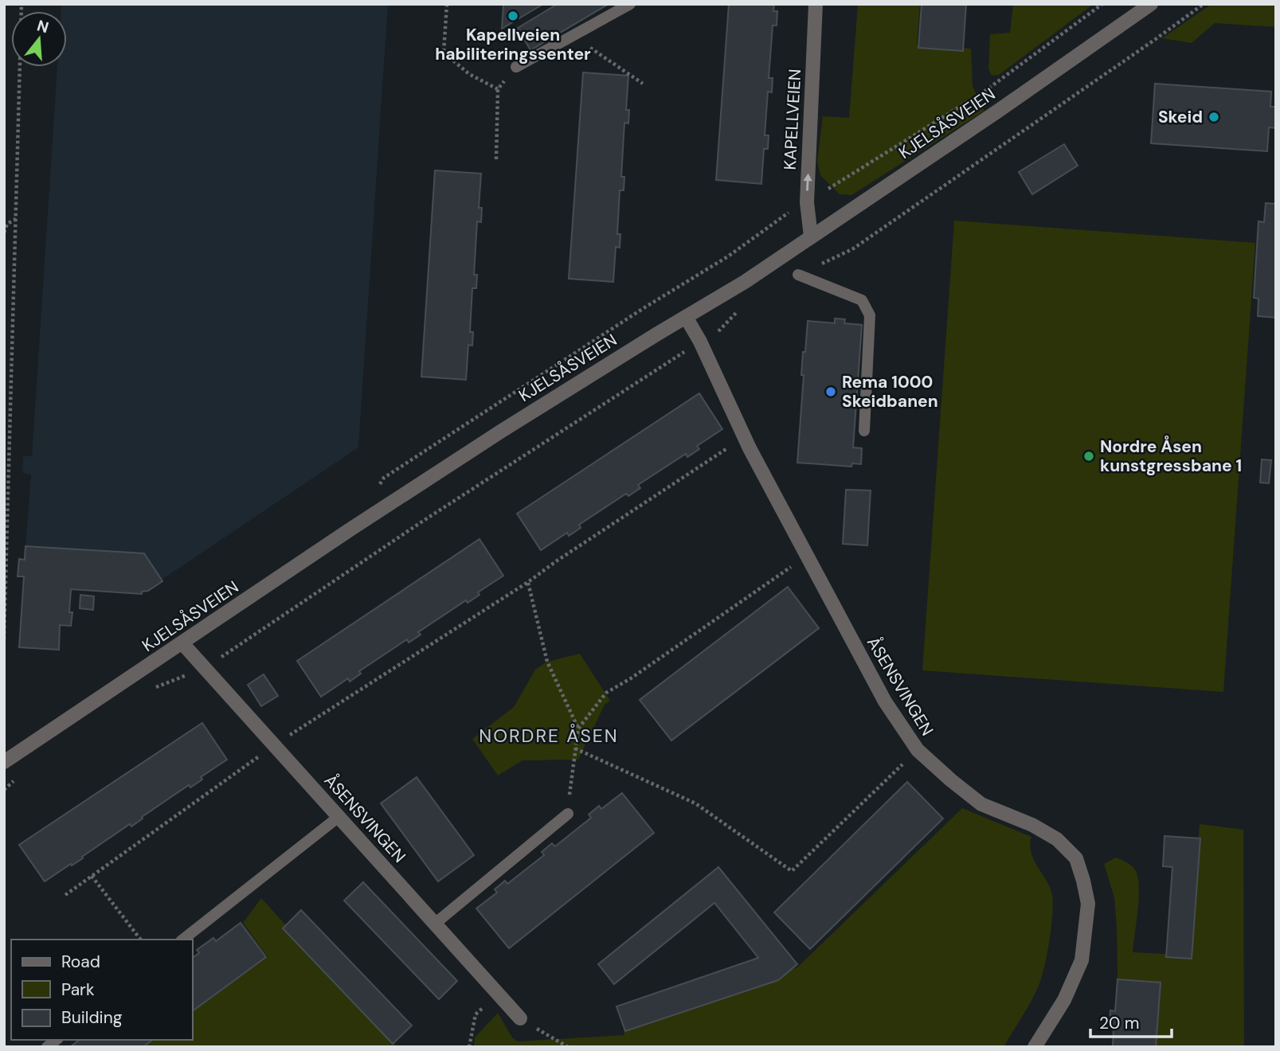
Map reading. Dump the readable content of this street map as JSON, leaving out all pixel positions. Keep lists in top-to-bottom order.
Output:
{
  "streets": {
    "street": ["KAPELLVEIEN", "KJELSÅSVEIEN", "ÅSENSVINGEN"]
  },
  "crossings": [
    ["KAPELLVEIEN", "KJELSÅSVEIEN"],
    ["KJELSÅSVEIEN", "ÅSENSVINGEN"]
  ],
  "one_way": ["KAPELLVEIEN"],
  "districts": ["NORDRE ÅSEN"],
  "places": [
    "Kapellveien habiliteringssenter",
    "Skeid",
    "Rema 1000 Skeidbanen",
    "Nordre Åsen kunstgressbane 1"
  ],
  "legend": ["Road", "Park", "Building"],
  "scale_bar": "20 m",
  "north": "top"
}
